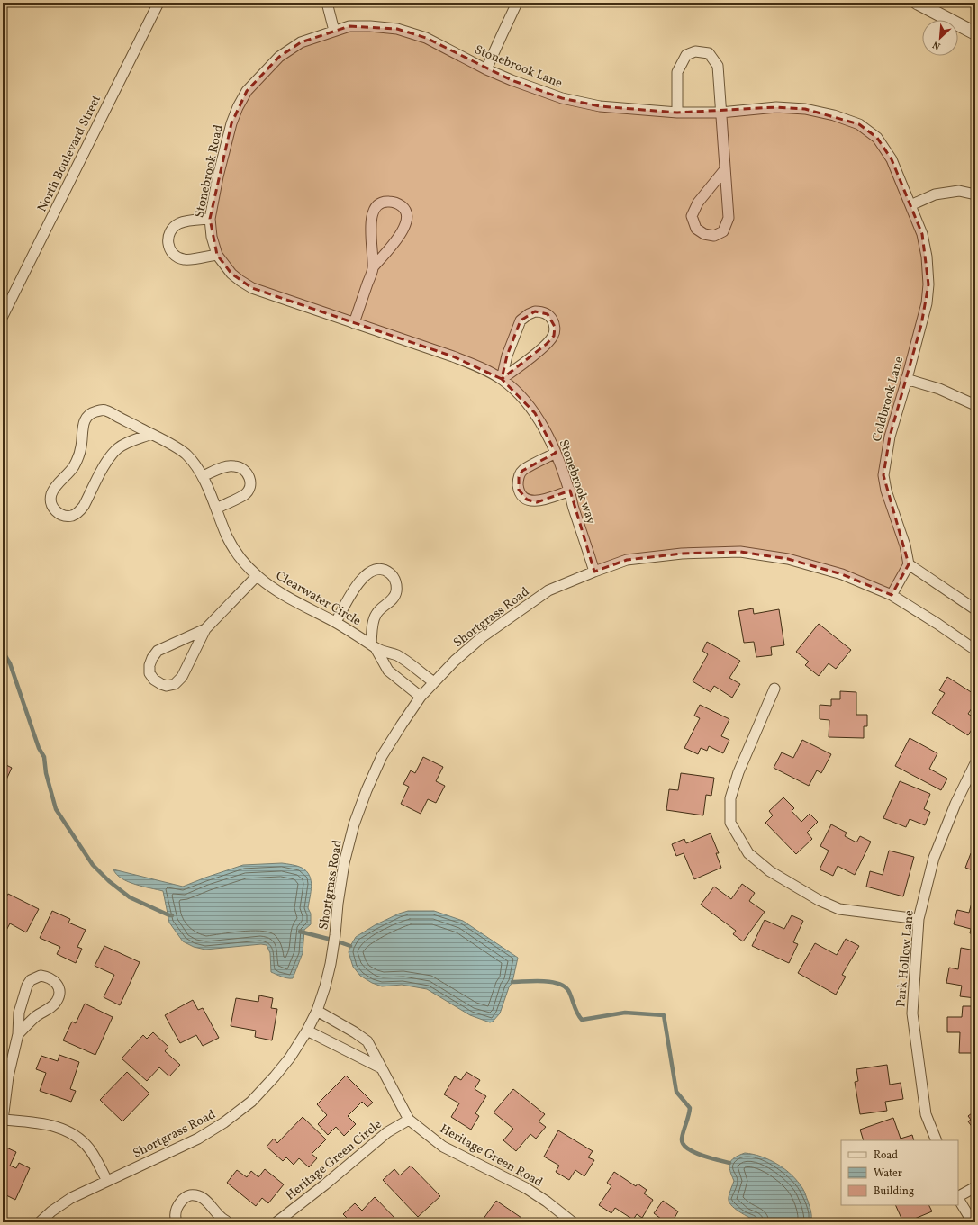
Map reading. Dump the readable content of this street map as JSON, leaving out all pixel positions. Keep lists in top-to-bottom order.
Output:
{
  "streets": {
    "street": [
      "Stonebrook Lane",
      "North Boulevard Street",
      "Stonebrook Road",
      "Coldbrook Lane",
      "Stonebrook way",
      "Clearwater Circle",
      "Shortgrass Road",
      "Park Hollow Lane",
      "Heritage Green Road",
      "Heritage Green Circle"
    ]
  },
  "crossings": [
    ["Stonebrook Lane", "Stonebrook Road"],
    ["Stonebrook Lane", "Coldbrook Lane"],
    ["Stonebrook Road", "Stonebrook way"],
    ["Stonebrook way", "Shortgrass Road"],
    ["Clearwater Circle", "Shortgrass Road"],
    ["Shortgrass Road", "Heritage Green Road"],
    ["Heritage Green Road", "Heritage Green Circle"]
  ],
  "legend": ["Road", "Water", "Building"],
  "north": "bottom left"
}
